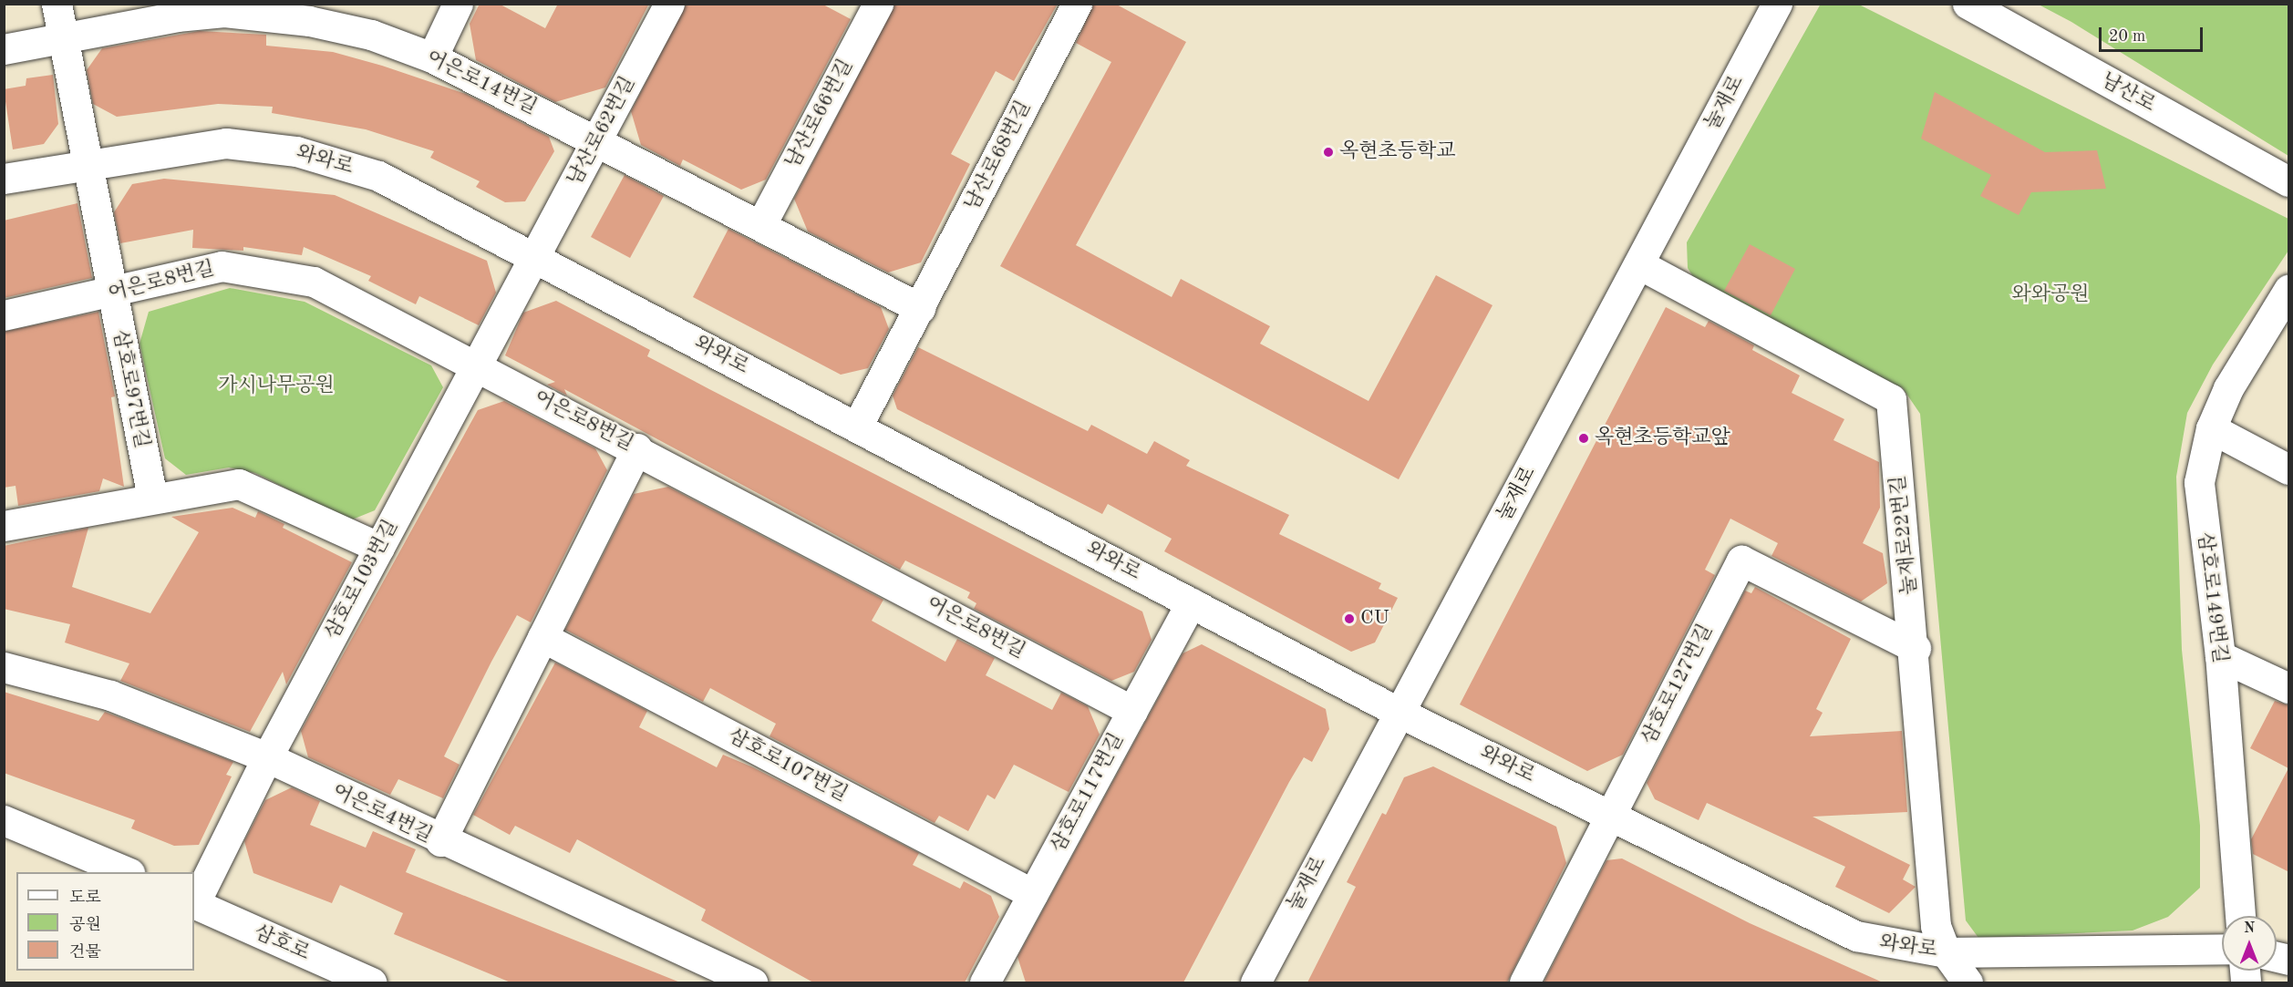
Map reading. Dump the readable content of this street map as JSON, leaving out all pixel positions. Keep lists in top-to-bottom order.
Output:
{
  "streets": {
    "street": [
      "어은로14번길",
      "남산로",
      "눌재로",
      "남산로66번길",
      "남산로62번길",
      "남산로68번길",
      "와와로",
      "어은로8번길",
      "삼호로97번길",
      "눌재로22번길",
      "삼호로103번길",
      "삼호로149번길",
      "삼호로127번길",
      "삼호로107번길",
      "삼호로117번길",
      "어은로4번길",
      "삼호로"
    ]
  },
  "crossings": [
    ["어은로14번길", "남산로66번길"],
    ["어은로14번길", "남산로62번길"],
    ["어은로14번길", "남산로68번길"],
    ["어은로14번길", "삼호로97번길"],
    ["눌재로", "와와로"],
    ["눌재로", "눌재로22번길"],
    ["남산로62번길", "와와로"],
    ["남산로62번길", "삼호로103번길"],
    ["남산로68번길", "와와로"],
    ["와와로", "삼호로97번길"],
    ["와와로", "눌재로22번길"],
    ["와와로", "삼호로103번길"],
    ["와와로", "삼호로127번길"],
    ["와와로", "삼호로117번길"],
    ["어은로8번길", "삼호로97번길"],
    ["어은로8번길", "삼호로103번길"],
    ["어은로8번길", "삼호로117번길"],
    ["눌재로22번길", "삼호로127번길"],
    ["삼호로103번길", "어은로4번길"],
    ["삼호로107번길", "삼호로117번길"]
  ],
  "parks": ["와와공원", "가시나무공원"],
  "places": ["옥현초등학교", "옥현초등학교앞", "CU"],
  "legend": ["도로", "공원", "건물"],
  "scale_bar": "20 m",
  "north": "top"
}
